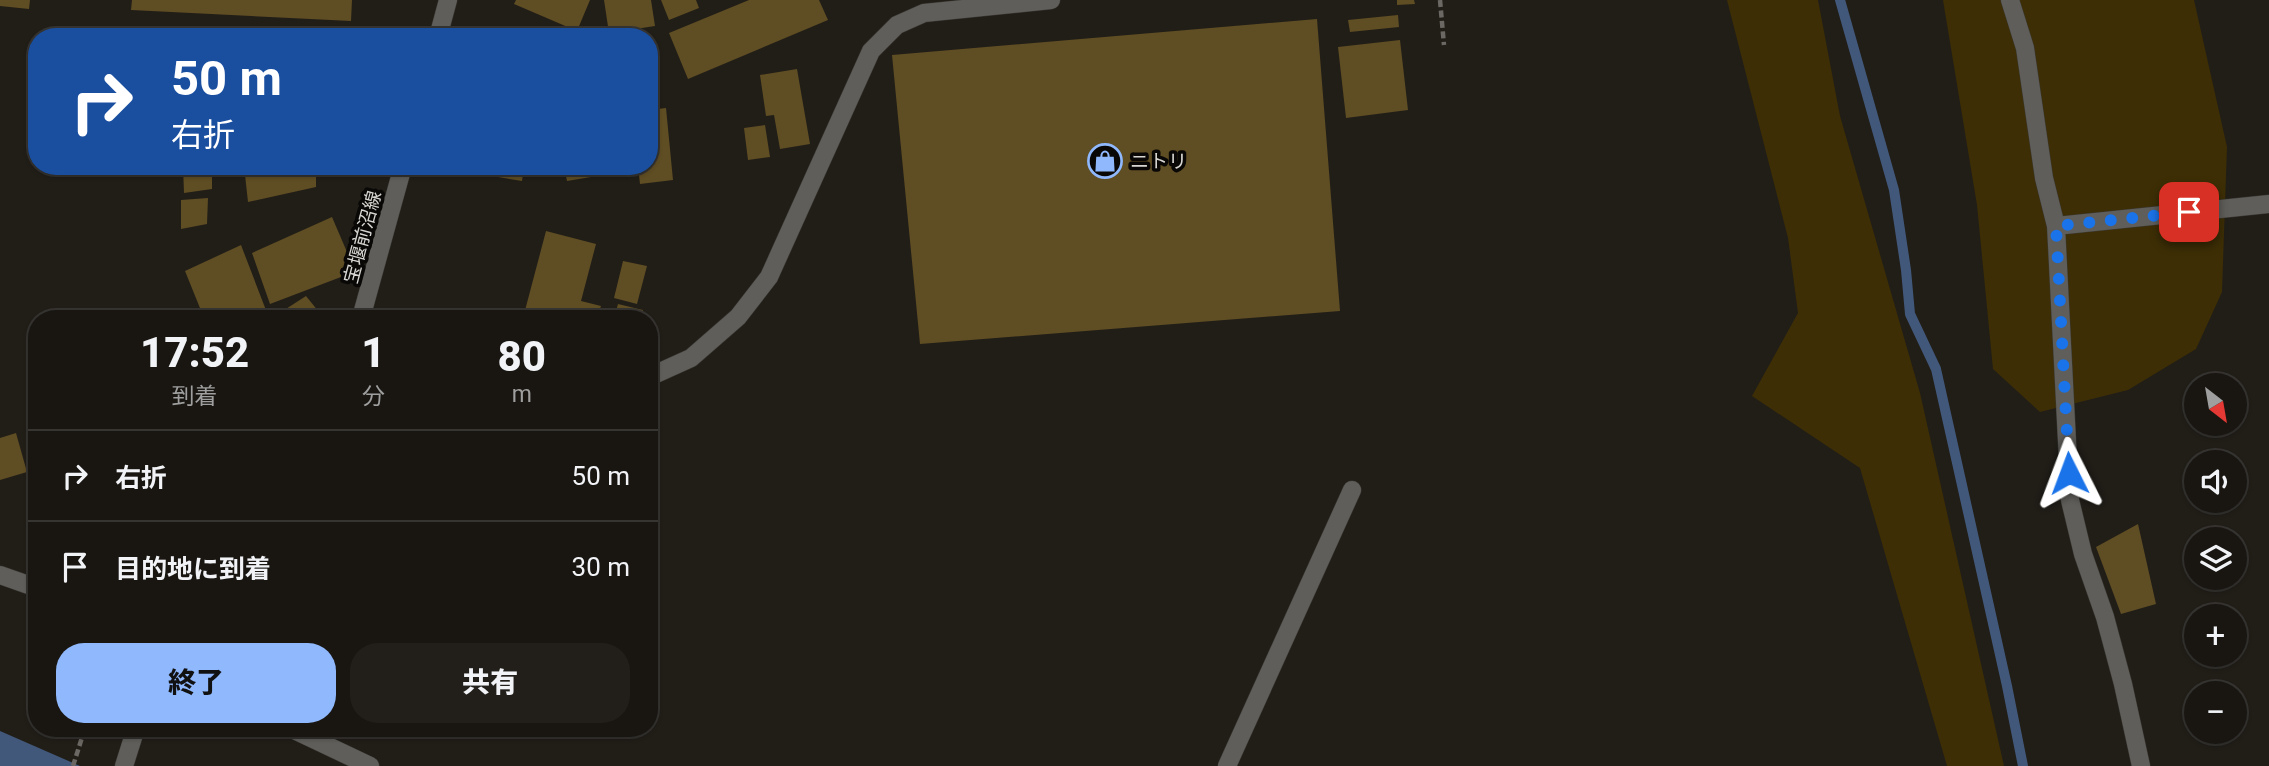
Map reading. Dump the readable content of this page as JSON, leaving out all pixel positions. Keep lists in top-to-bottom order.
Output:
{
  "streets": {
    "street": ["宝堰前沼線"]
  },
  "places": {
    "shop": ["ニトリ"]
  },
  "north": "bottom right",
  "page": {
    "turn": ["50 m", "右折"],
    "eta": [
      "17:52",
      "到着",
      "1",
      "分",
      "80",
      "m"
    ],
    "map_buttons": ["+", "−"],
    "list": [
      {
        "name": "右折",
        "value": "50 m"
      },
      {
        "name": "目的地に到着",
        "value": "30 m"
      }
    ],
    "buttons": ["終了", "共有"]
  }
}
